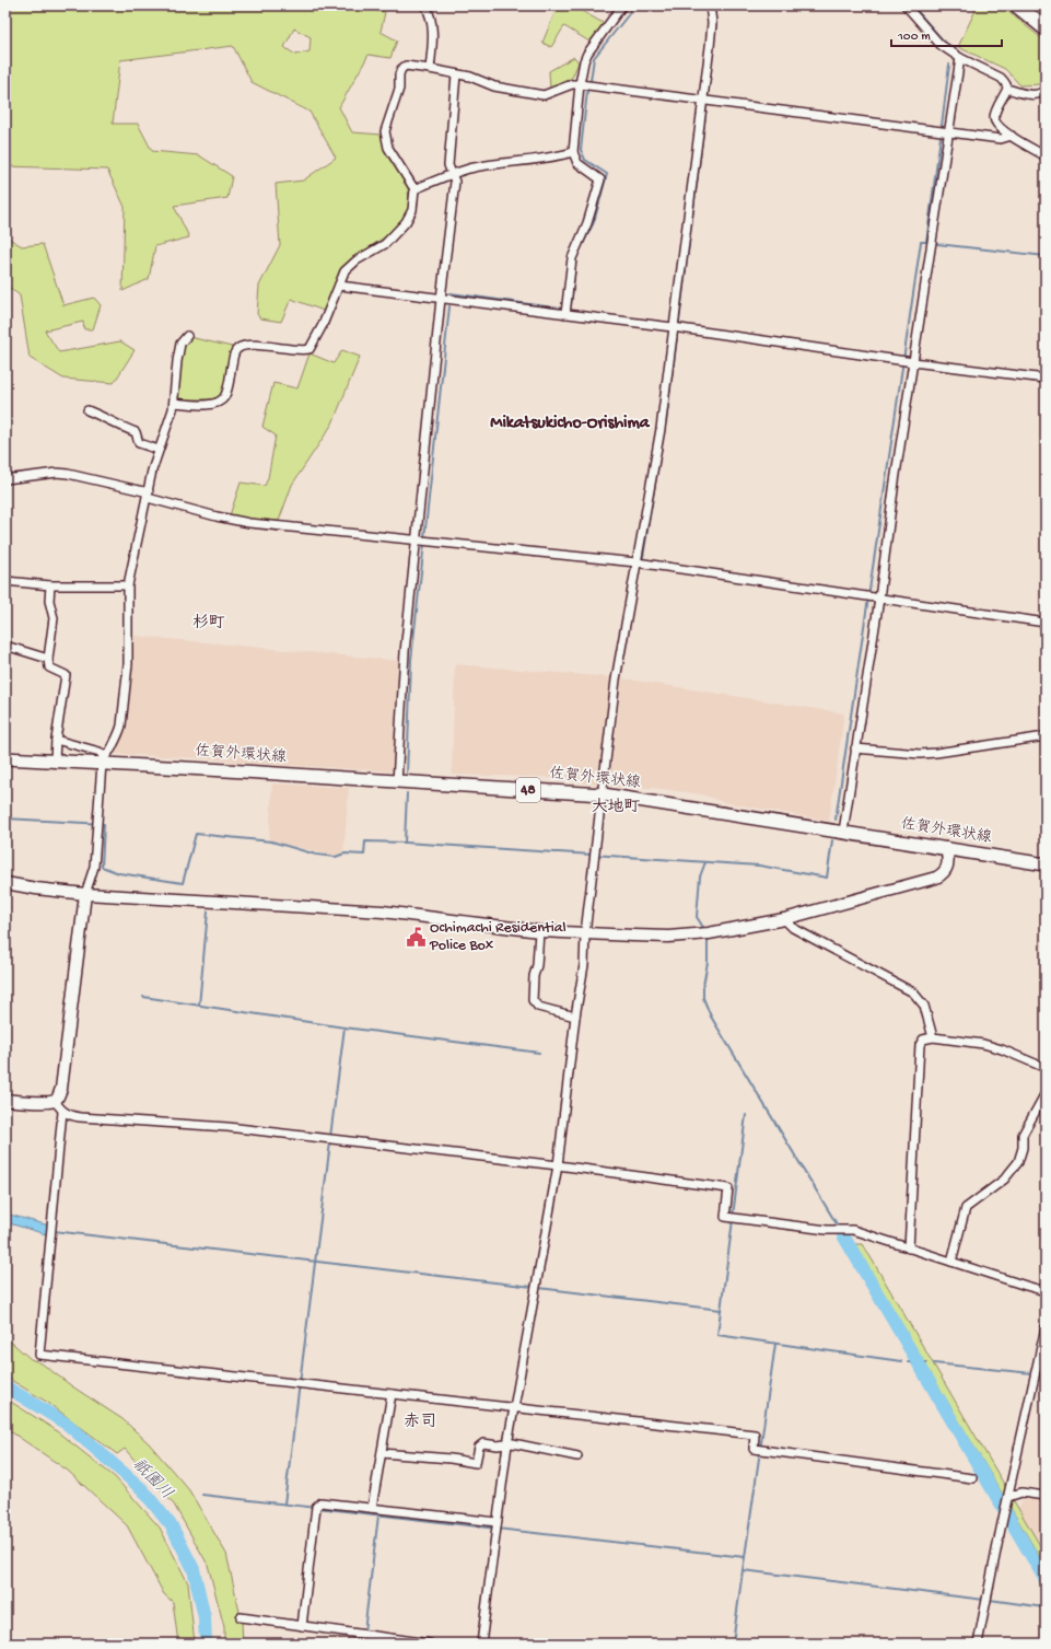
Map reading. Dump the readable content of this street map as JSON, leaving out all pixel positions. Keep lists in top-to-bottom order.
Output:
{
  "streets": {
    "main road": ["佐賀外環状線", "48"]
  },
  "districts": [
    "Mikatsukicho-Orishima",
    "杉町",
    "大地町",
    "赤司"
  ],
  "water": ["祇園川"],
  "places": {
    "public building": ["Ochimachi Residential Police Box"]
  },
  "scale_bar": "100 m"
}
